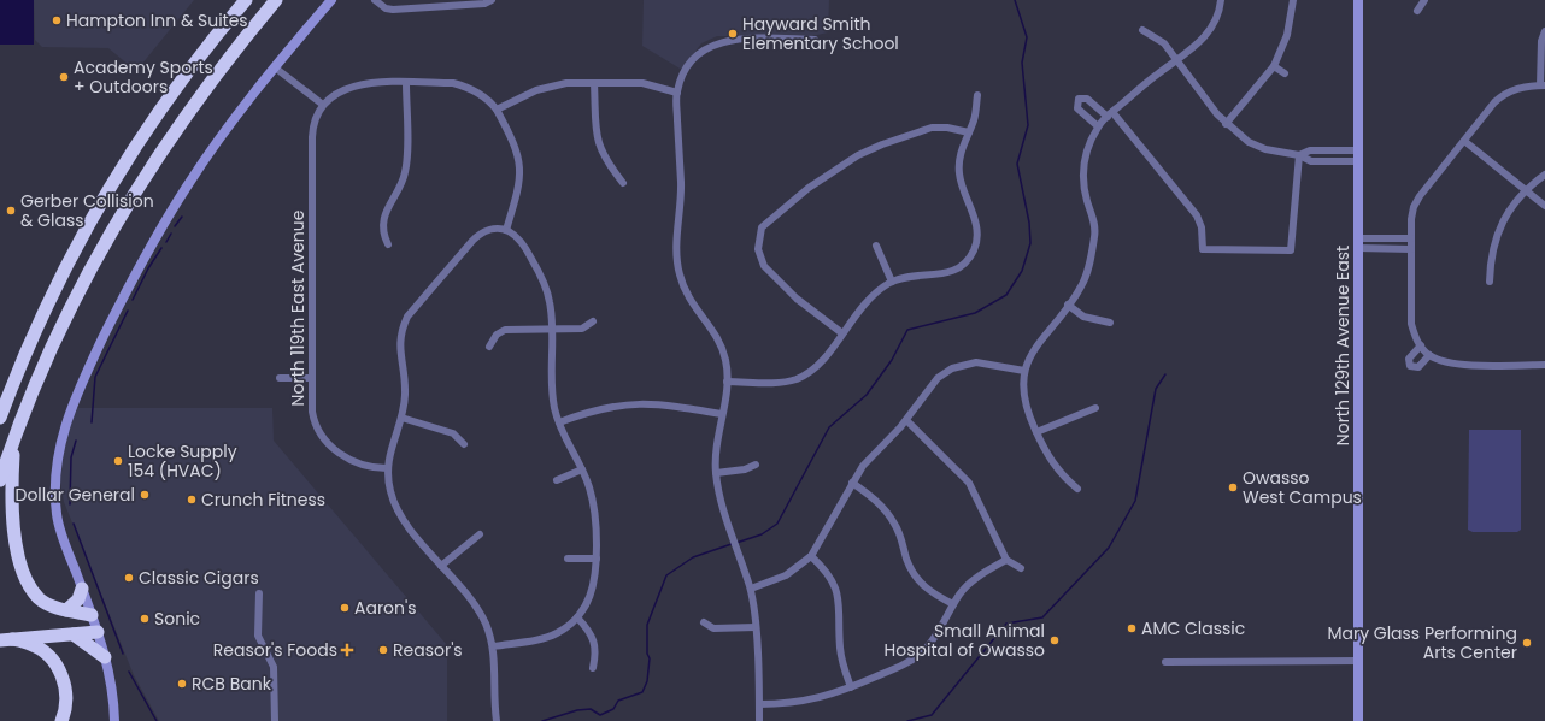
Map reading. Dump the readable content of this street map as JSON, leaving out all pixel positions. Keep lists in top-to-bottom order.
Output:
{
  "streets": {
    "street": ["North 119th East Avenue", "North 129th Avenue East"]
  },
  "places": {
    "other": [
      "Hampton Inn & Suites",
      "Hayward Smith Elementary School",
      "Academy Sports + Outdoors",
      "Gerber Collision & Glass",
      "Locke Supply 154 (HVAC)",
      "Owasso West Campus",
      "Dollar General",
      "Crunch Fitness",
      "Classic Cigars",
      "Aaron's",
      "Sonic",
      "AMC Classic",
      "Small Animal Hospital of Owasso",
      "Mary Glass Performing Arts Center",
      "Reasor's",
      "RCB Bank"
    ],
    "health": ["Reasor's Foods"]
  }
}
